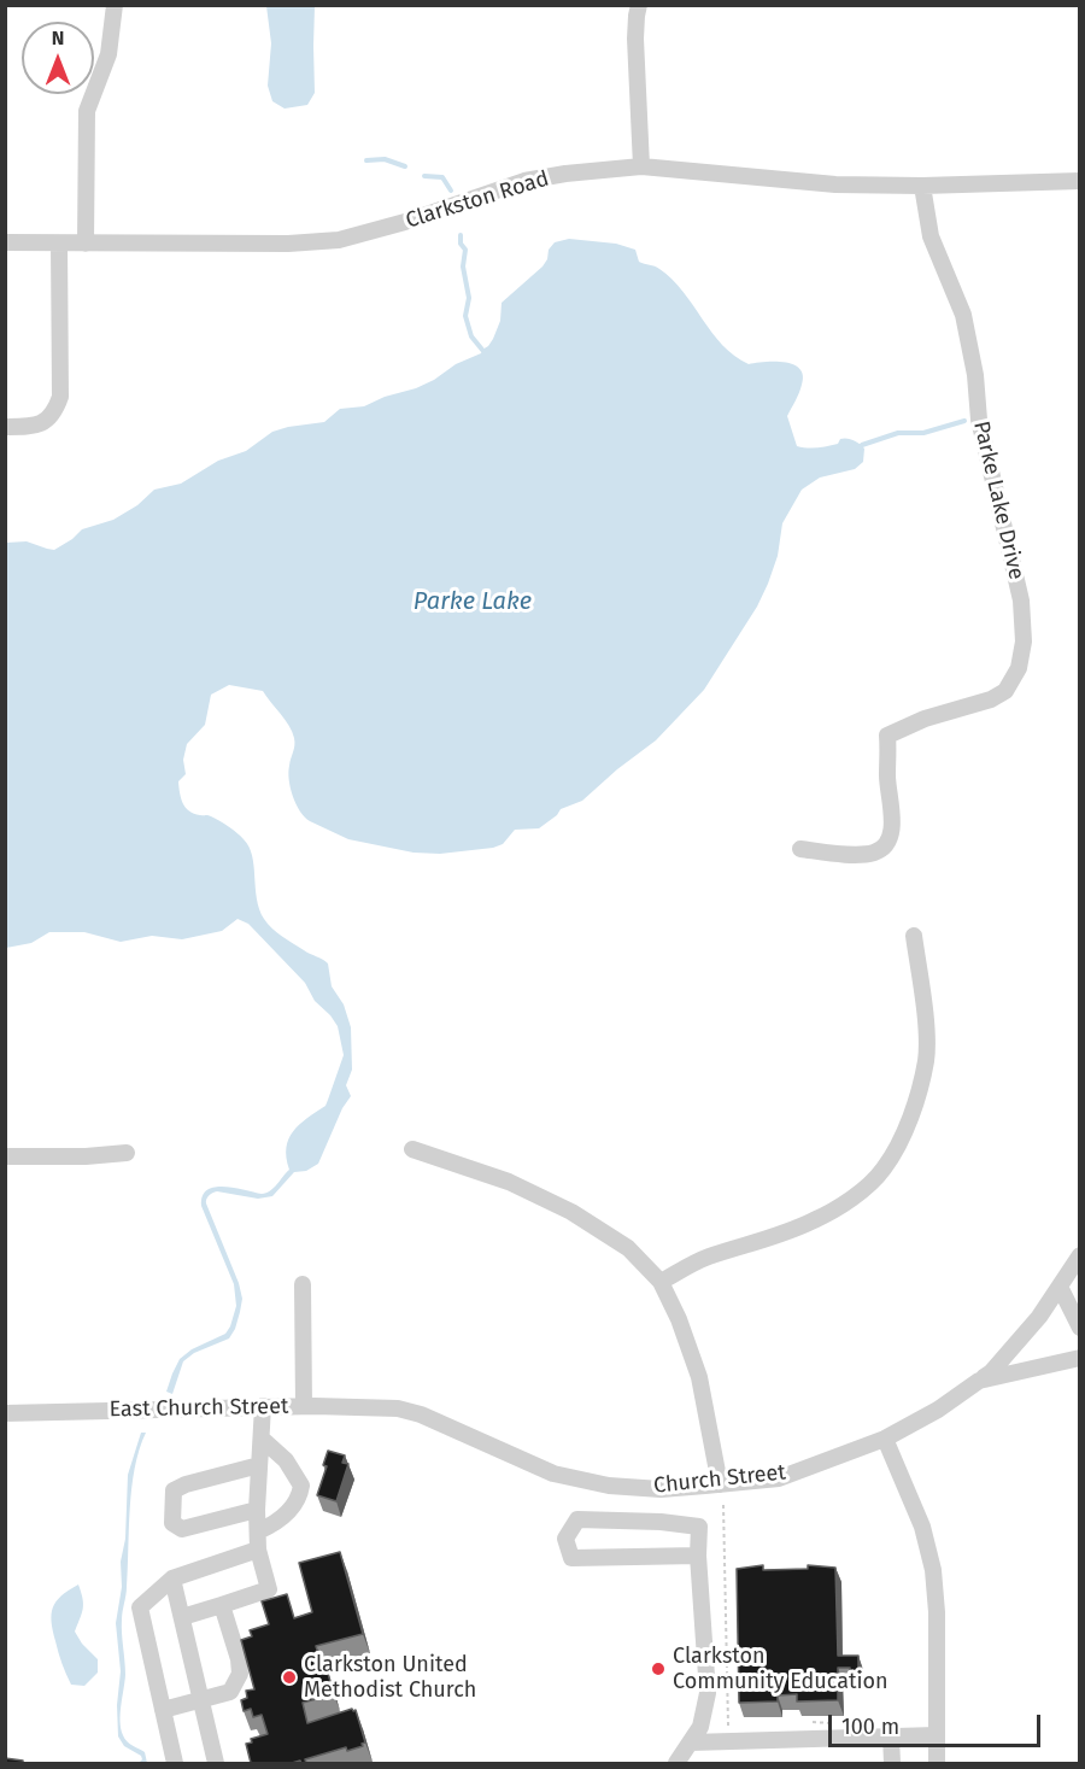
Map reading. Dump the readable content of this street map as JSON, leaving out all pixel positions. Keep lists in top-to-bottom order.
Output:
{
  "streets": {
    "street": [
      "Clarkston Road",
      "Parke Lake Drive",
      "East Church Street",
      "Church Street"
    ]
  },
  "crossings": [
    ["Clarkston Road", "Parke Lake Drive"],
    ["East Church Street", "Church Street"]
  ],
  "water": ["Parke Lake"],
  "places": ["Clarkston Community Education", "Clarkston United Methodist Church"],
  "scale_bar": "100 m",
  "north": "top"
}
